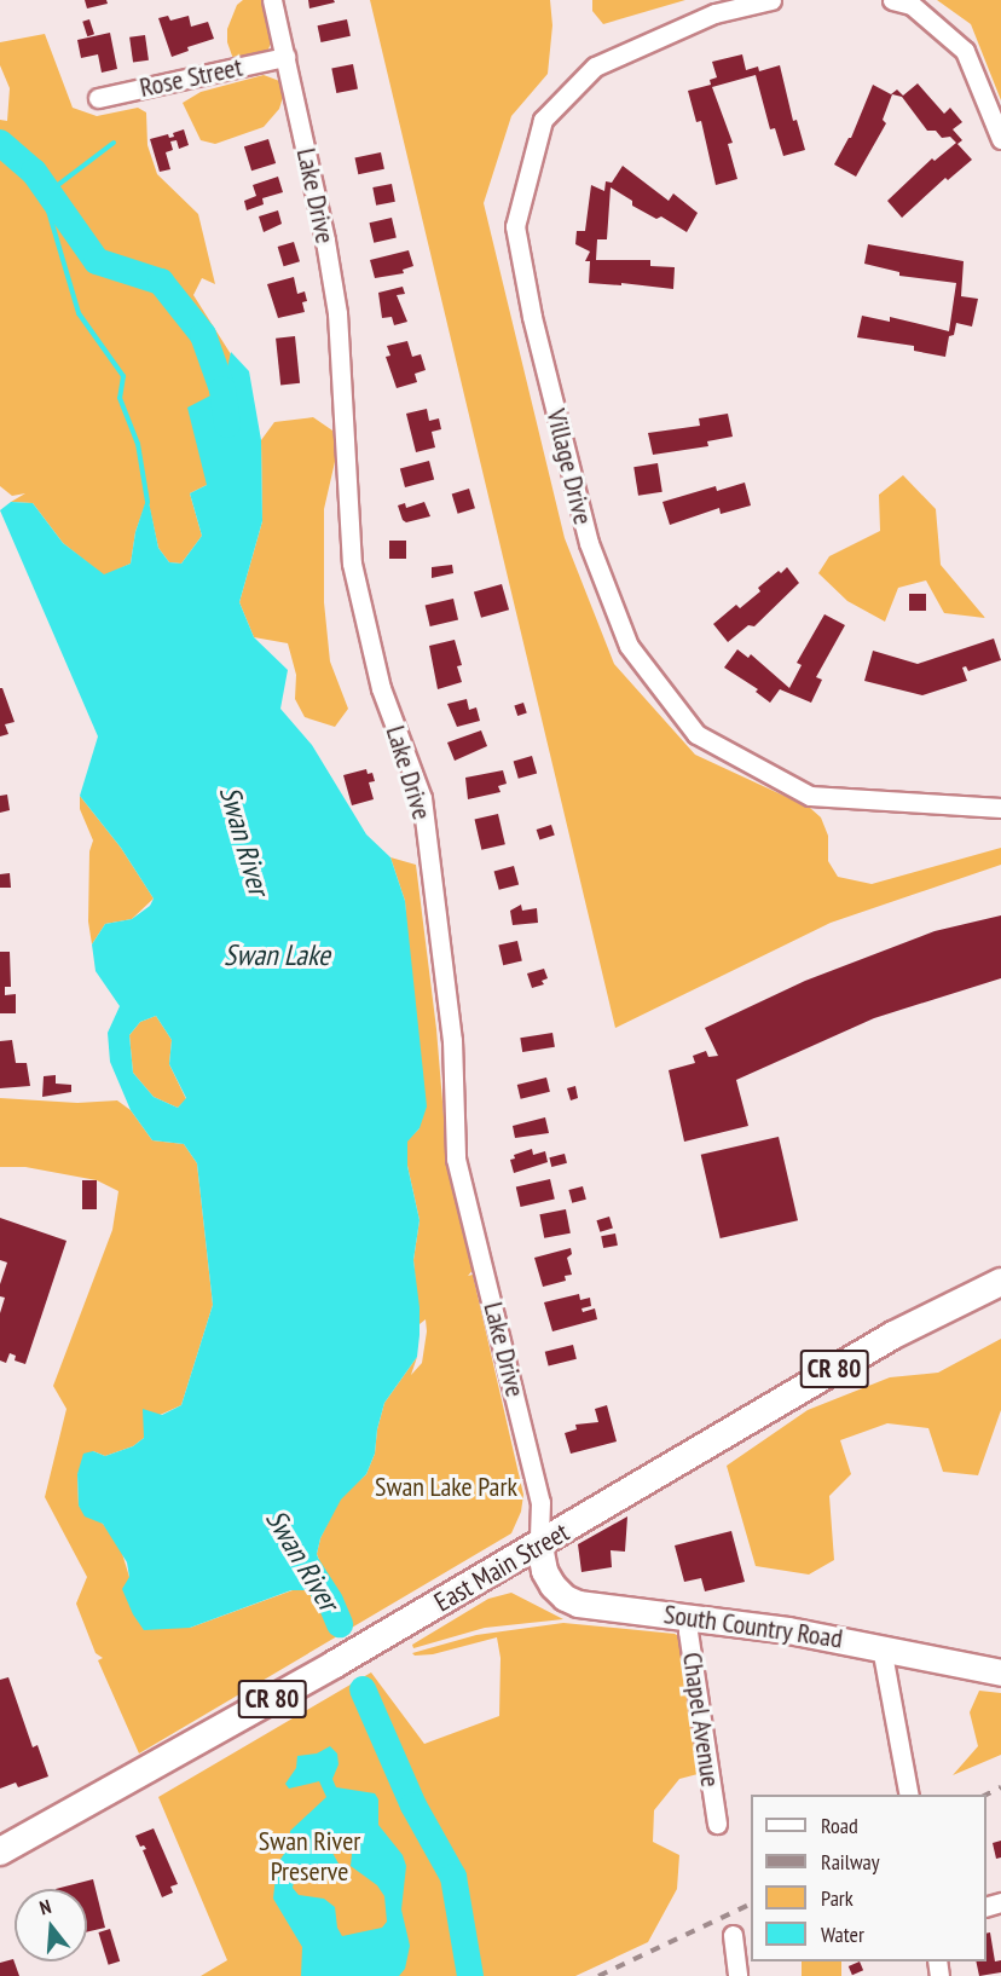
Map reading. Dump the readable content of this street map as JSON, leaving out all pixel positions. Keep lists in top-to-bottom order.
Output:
{
  "streets": {
    "main road": ["CR 80", "East Main Street", "South Country Road"],
    "street": [
      "Rose Street",
      "Lake Drive",
      "Village Drive",
      "Chapel Avenue"
    ]
  },
  "crossings": [
    ["Rose Street", "Lake Drive"],
    ["Lake Drive", "East Main Street"],
    ["Lake Drive", "South Country Road"],
    ["East Main Street", "South Country Road"],
    ["South Country Road", "Chapel Avenue"]
  ],
  "water": ["Swan River", "Swan Lake"],
  "parks": ["Swan Lake Park", "Swan River Preserve"],
  "legend": [
    "Road",
    "Railway",
    "Park",
    "Water"
  ],
  "north": "top"
}
